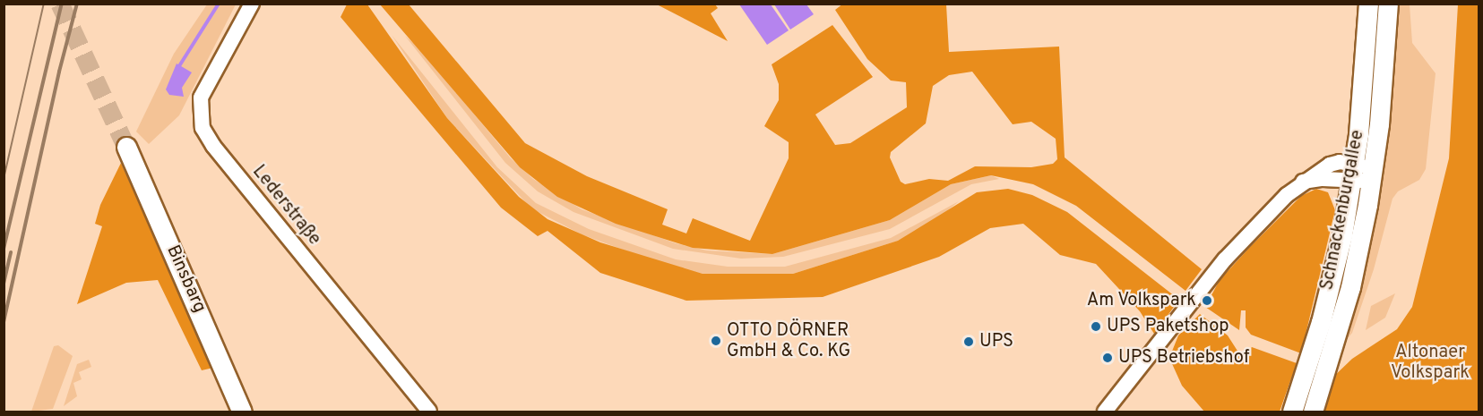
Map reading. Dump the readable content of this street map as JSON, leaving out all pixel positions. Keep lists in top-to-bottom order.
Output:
{
  "streets": {
    "main road": ["Schnackenburgallee", "Binsbarg"],
    "street": ["Lederstraße"]
  },
  "parks": ["Altonaer Volkspark"],
  "places": [
    "Am Volkspark",
    "UPS Paketshop",
    "OTTO DÖRNER GmbH & Co. KG",
    "UPS",
    "UPS Betriebshof"
  ]
}
